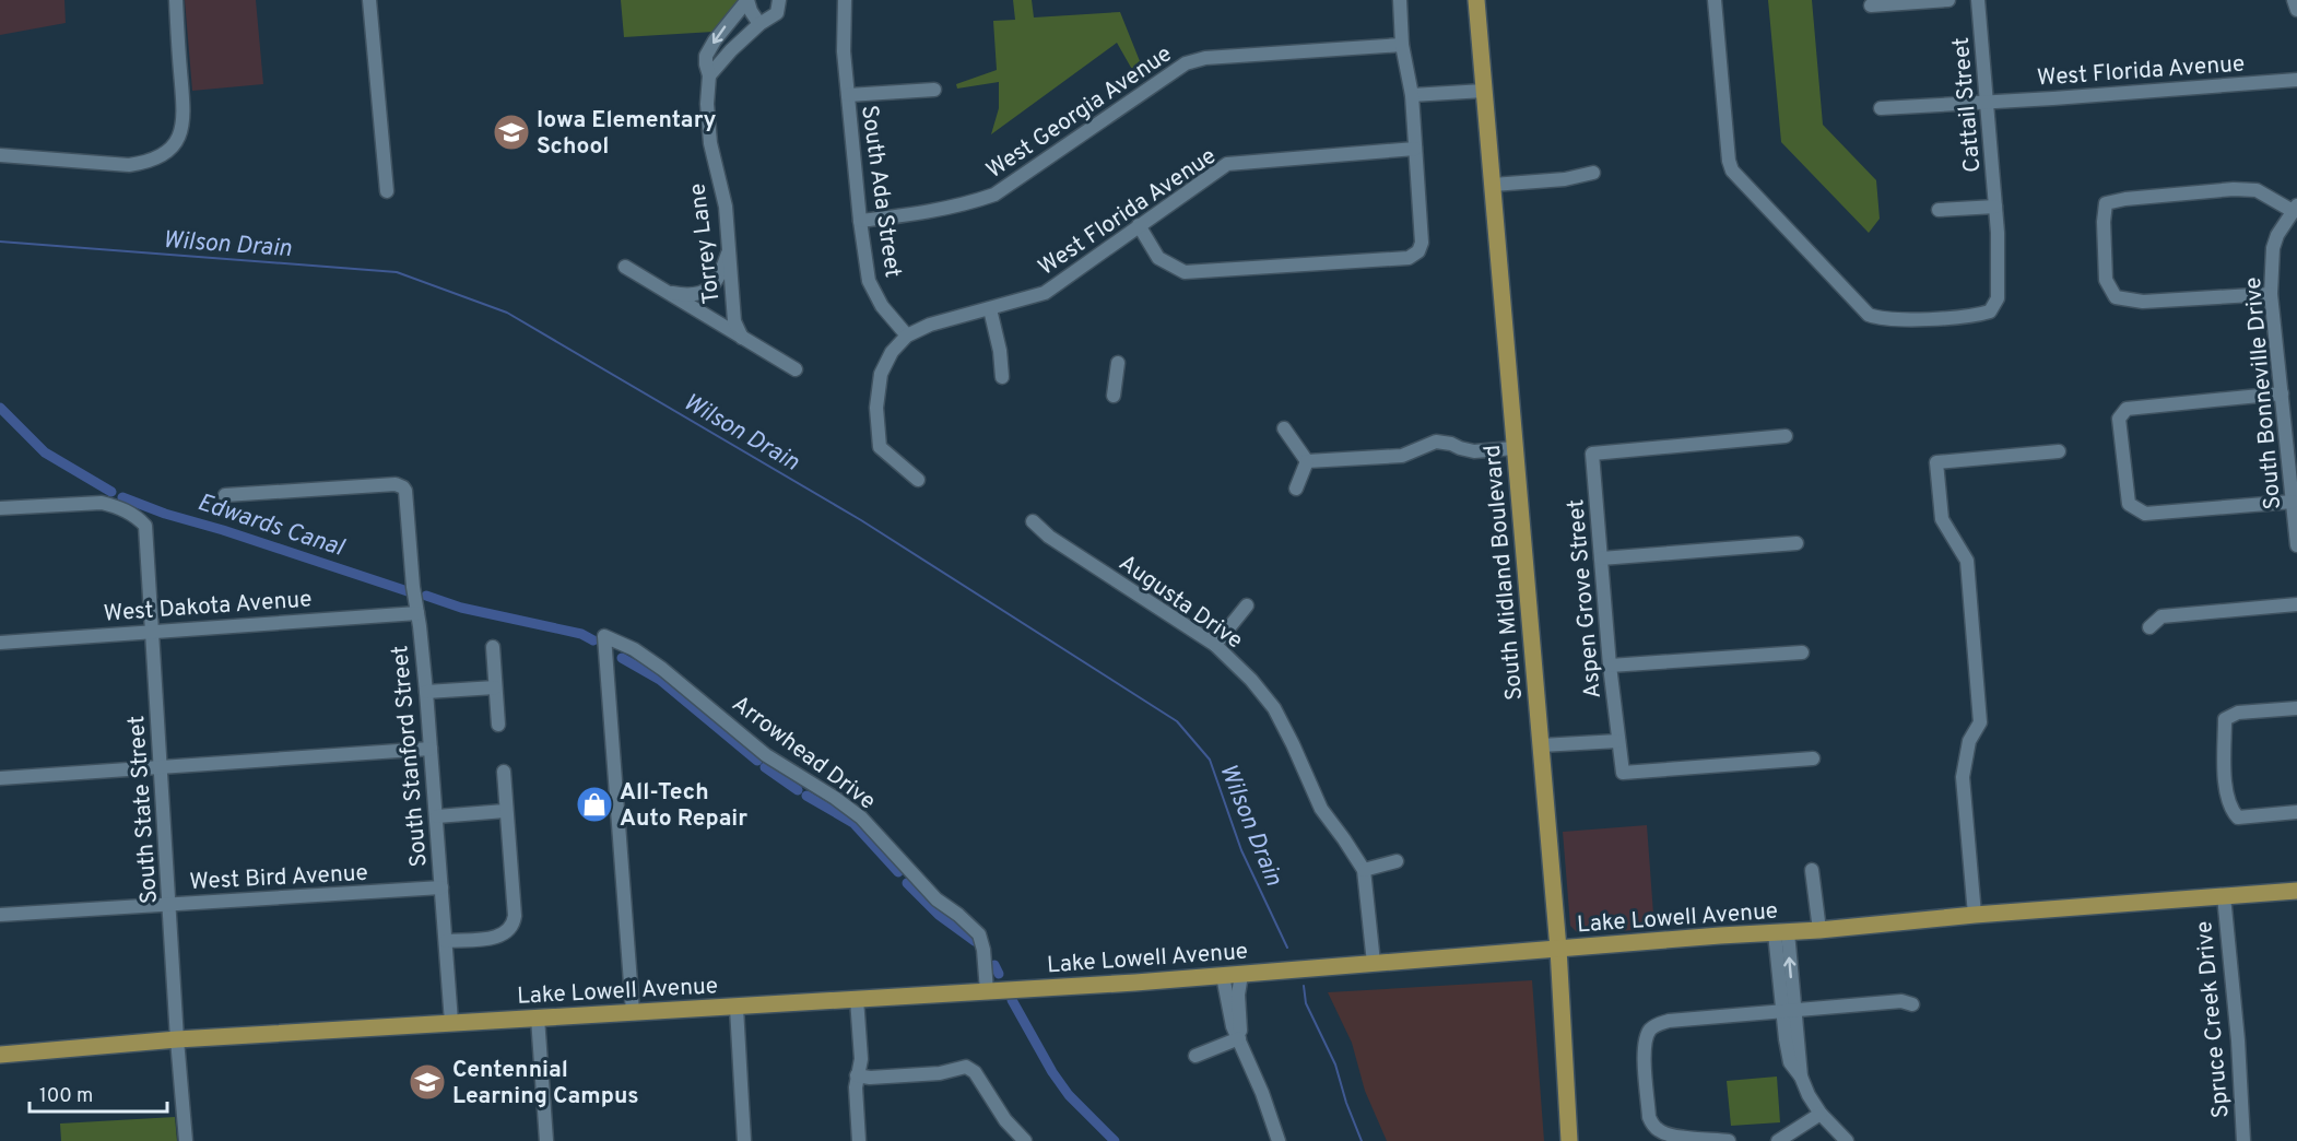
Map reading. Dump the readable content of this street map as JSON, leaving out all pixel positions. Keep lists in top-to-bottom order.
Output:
{
  "streets": {
    "main road": ["South Midland Boulevard", "Lake Lowell Avenue"],
    "street": [
      "West Florida Avenue",
      "Cattail Street",
      "West Georgia Avenue",
      "South Ada Street",
      "Torrey Lane",
      "South Bonneville Drive",
      "Aspen Grove Street",
      "Augusta Drive",
      "West Dakota Avenue",
      "Arrowhead Drive",
      "South Stanford Street",
      "South State Street",
      "West Bird Avenue",
      "Spruce Creek Drive"
    ]
  },
  "crossings": [
    ["West Florida Avenue", "Cattail Street"],
    ["West Florida Avenue", "South Ada Street"],
    ["West Georgia Avenue", "South Ada Street"],
    ["South Midland Boulevard", "Lake Lowell Avenue"],
    ["Augusta Drive", "Lake Lowell Avenue"],
    ["West Dakota Avenue", "South Stanford Street"],
    ["West Dakota Avenue", "South State Street"],
    ["Arrowhead Drive", "Lake Lowell Avenue"],
    ["South Stanford Street", "West Bird Avenue"],
    ["South Stanford Street", "Lake Lowell Avenue"],
    ["South State Street", "West Bird Avenue"],
    ["South State Street", "Lake Lowell Avenue"],
    ["Lake Lowell Avenue", "Spruce Creek Drive"]
  ],
  "water": ["Wilson Drain", "Edwards Canal"],
  "places": {
    "school or university": ["Iowa Elementary School", "Centennial Learning Campus"],
    "shop": ["All-Tech Auto Repair"]
  },
  "scale_bar": "100 m"
}
